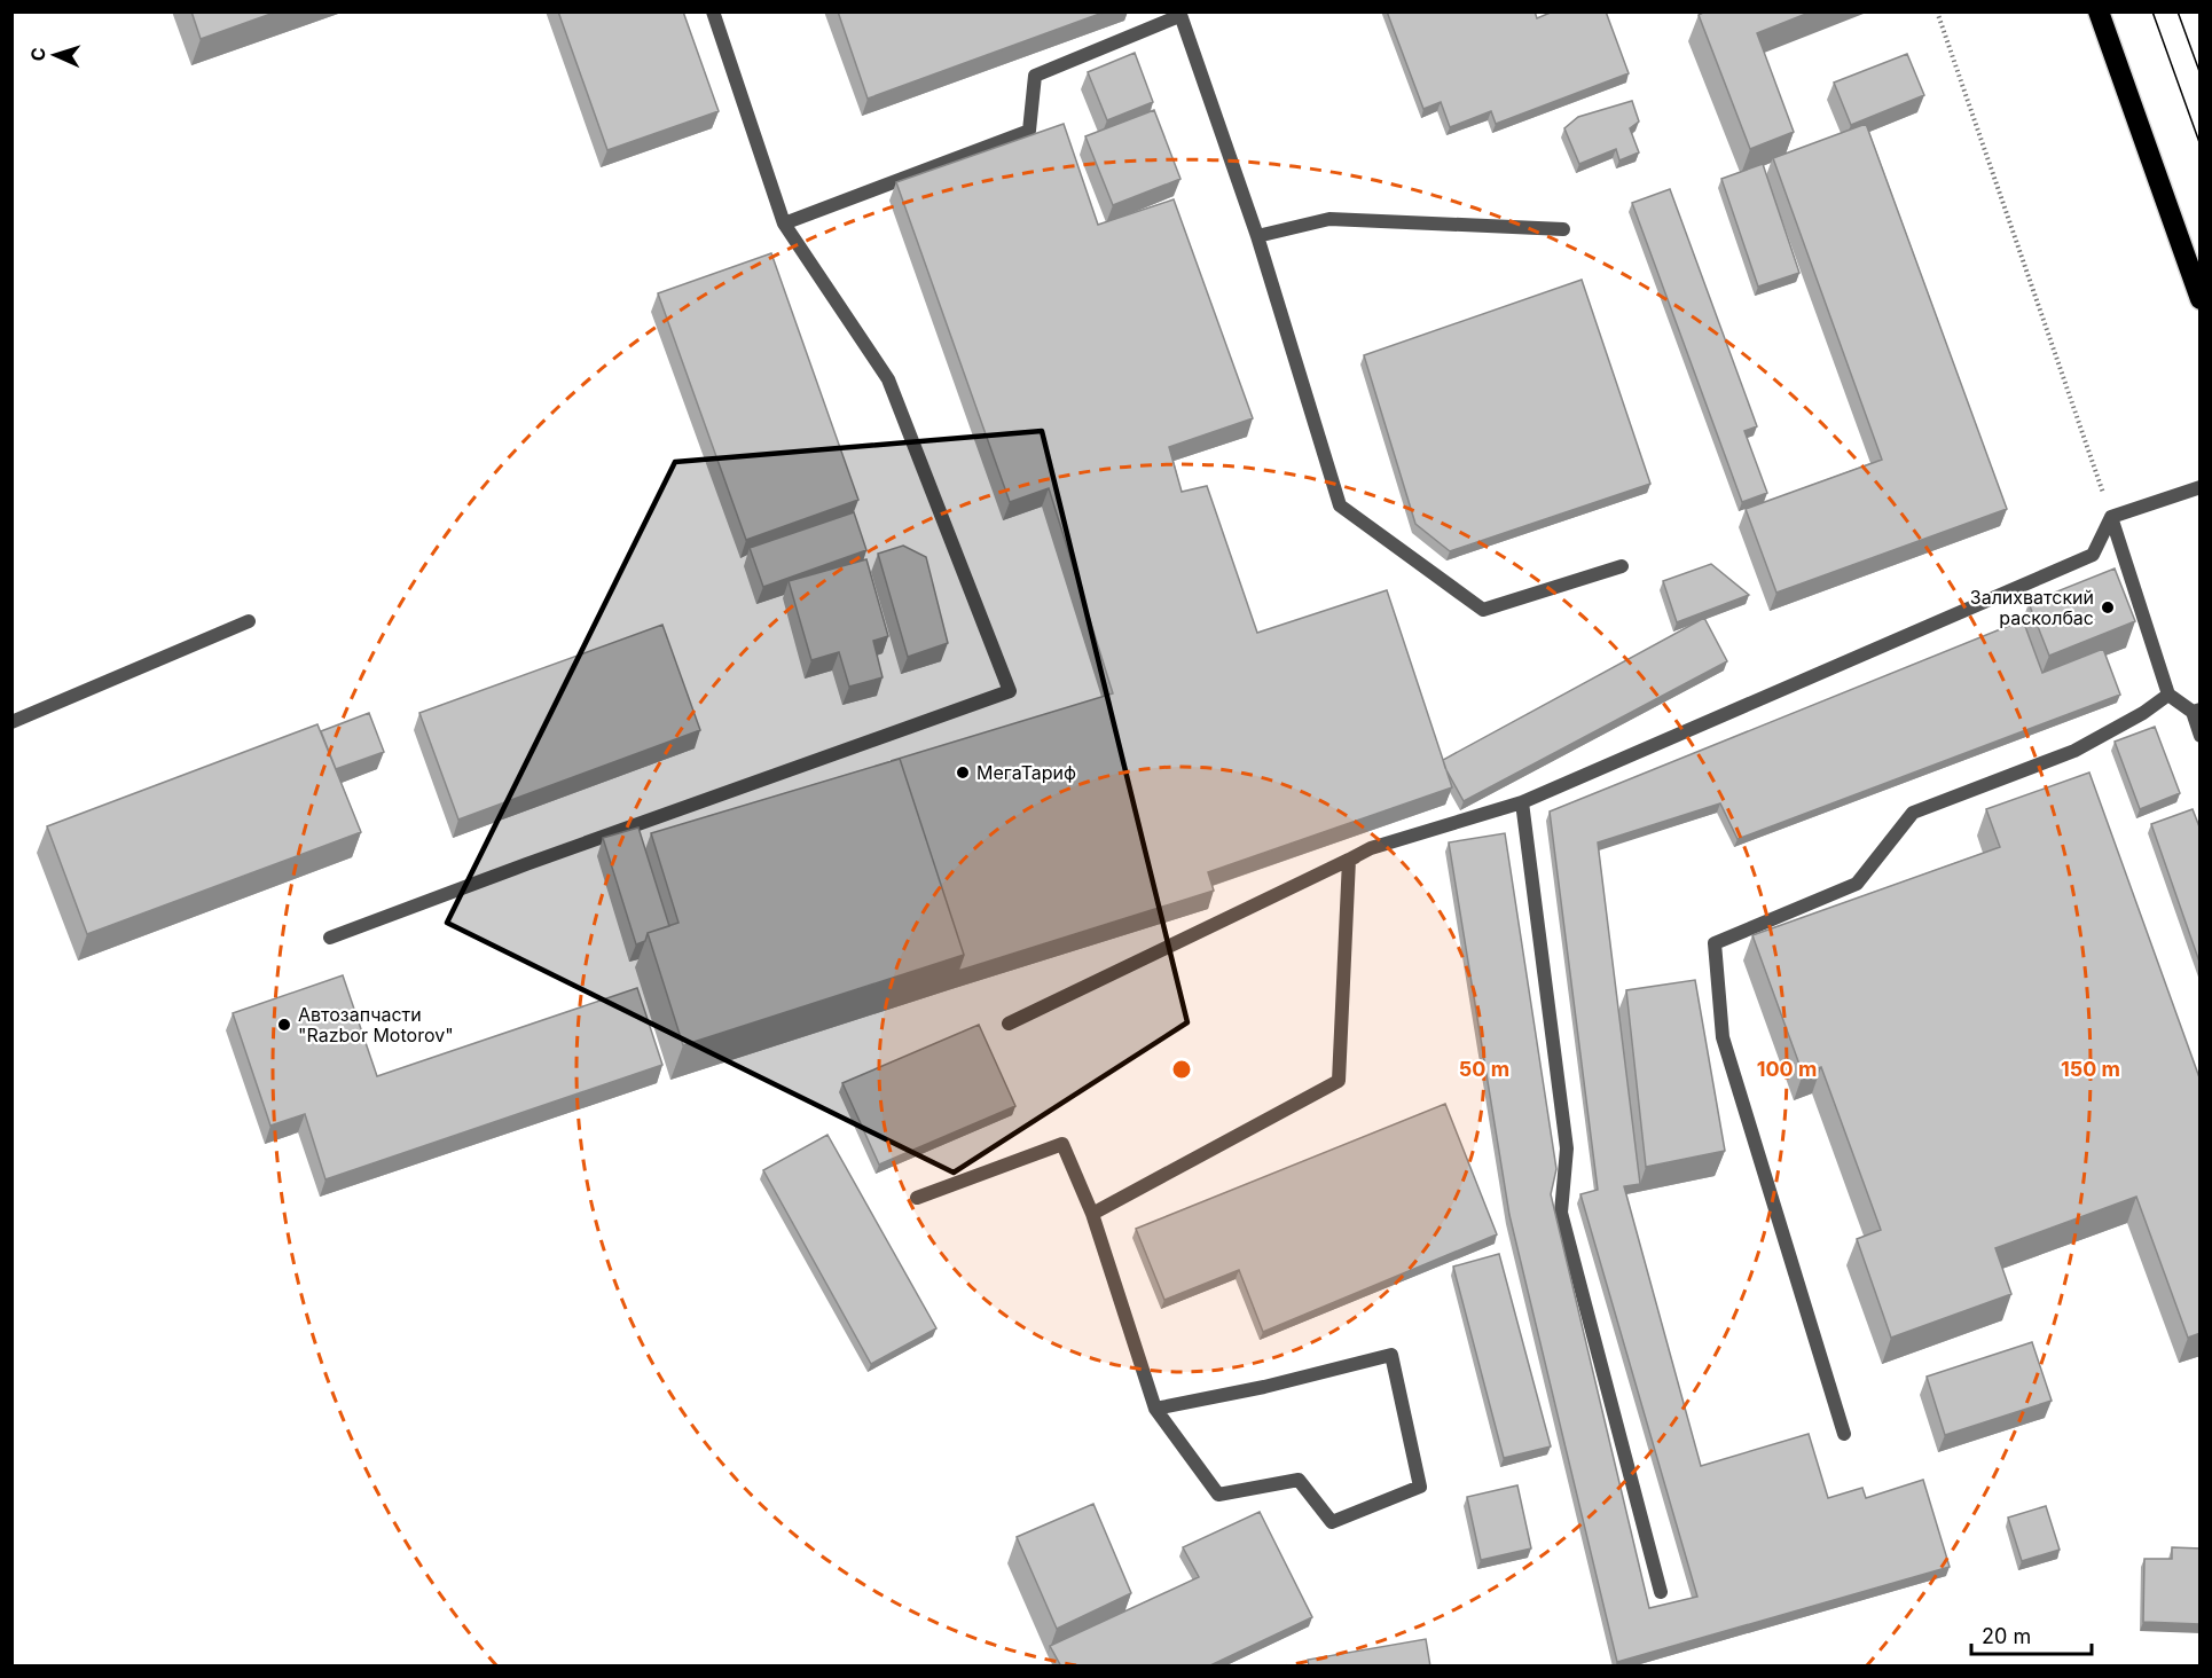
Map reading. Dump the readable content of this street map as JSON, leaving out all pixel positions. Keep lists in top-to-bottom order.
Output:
{
  "places": ["Залихватский расколбас", "МегаТариф", "Автозапчасти \"Razbor Motorov\""],
  "scale_bar": "20 m",
  "north": "left",
  "rings": ["50 m", "100 m", "150 m"]
}
